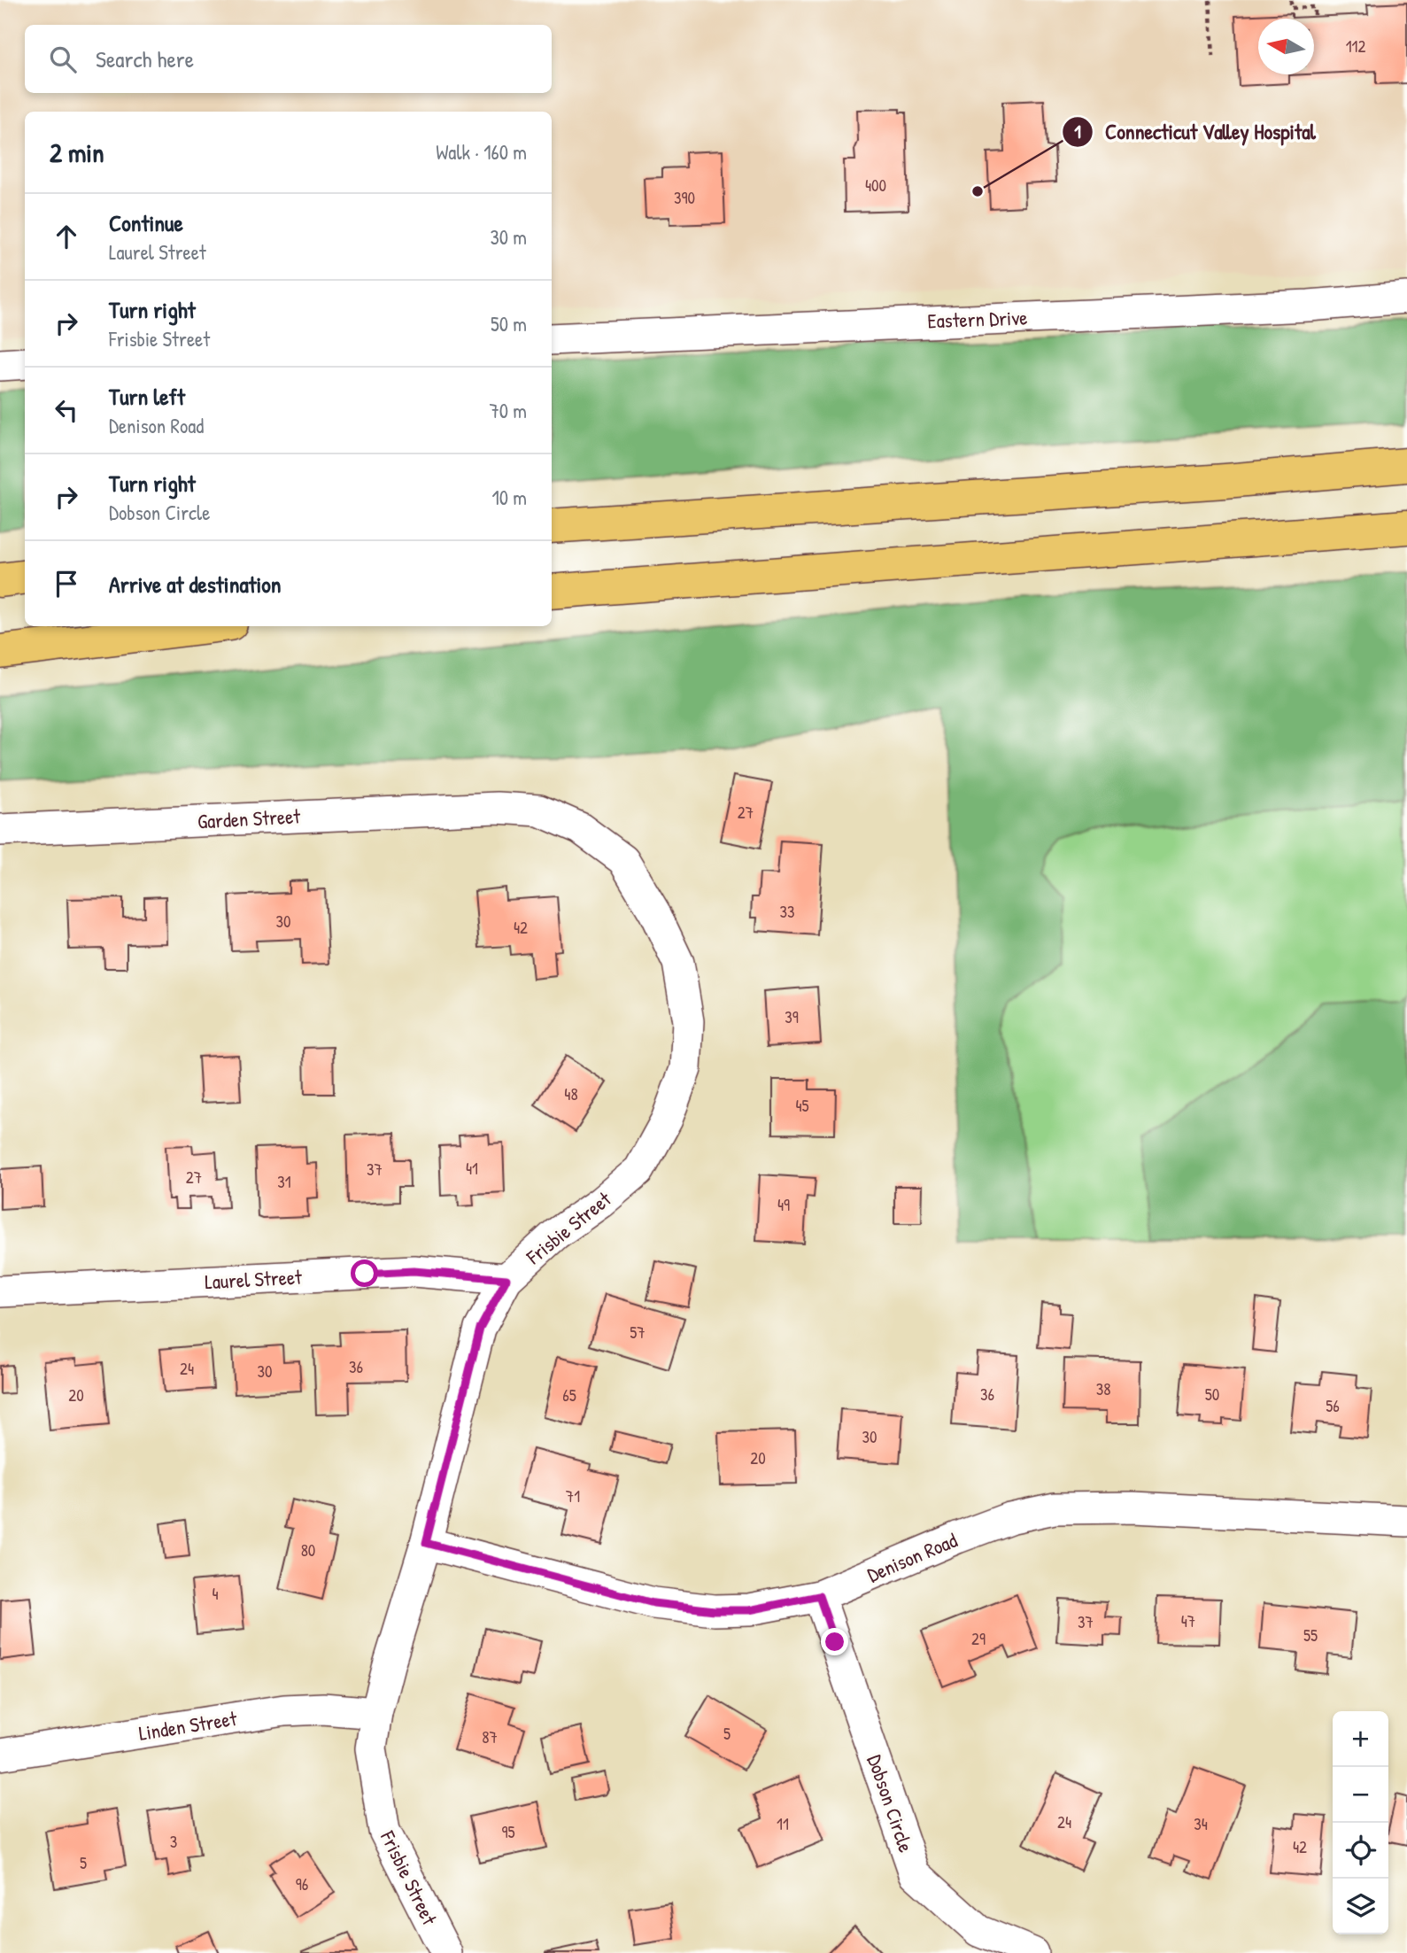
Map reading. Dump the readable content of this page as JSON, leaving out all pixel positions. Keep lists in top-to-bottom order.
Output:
{
  "streets": {
    "street": [
      "Eastern Drive",
      "Garden Street",
      "Frisbie Street",
      "Laurel Street",
      "Denison Road",
      "Linden Street",
      "Dobson Circle"
    ]
  },
  "crossings": [
    ["Garden Street", "Frisbie Street"],
    ["Frisbie Street", "Laurel Street"],
    ["Frisbie Street", "Denison Road"],
    ["Frisbie Street", "Linden Street"],
    ["Denison Road", "Dobson Circle"]
  ],
  "places": ["Connecticut Valley Hospital"],
  "house_numbers": [
    "112",
    "400",
    "390",
    "27",
    "33",
    "30",
    "42",
    "39",
    "48",
    "45",
    "41",
    "37",
    "27",
    "31",
    "49",
    "57",
    "36",
    "24",
    "30",
    "38",
    "36",
    "50",
    "20",
    "65",
    "56",
    "30",
    "20",
    "71",
    "80",
    "4",
    "47",
    "37",
    "55",
    "29",
    "5",
    "87",
    "24",
    "11",
    "34",
    "95",
    "3",
    "42",
    "5",
    "96"
  ],
  "north": "left",
  "page": {
    "search": "Search here",
    "heading": ["2 min", "Walk · 160 m"],
    "list": [
      ["Continue", "Laurel Street", "30 m"],
      ["Turn right", "Frisbie Street", "50 m"],
      ["Turn left", "Denison Road", "70 m"],
      ["Turn right", "Dobson Circle", "10 m"],
      "Arrive at destination"
    ],
    "map_buttons": ["+", "−"]
  }
}
